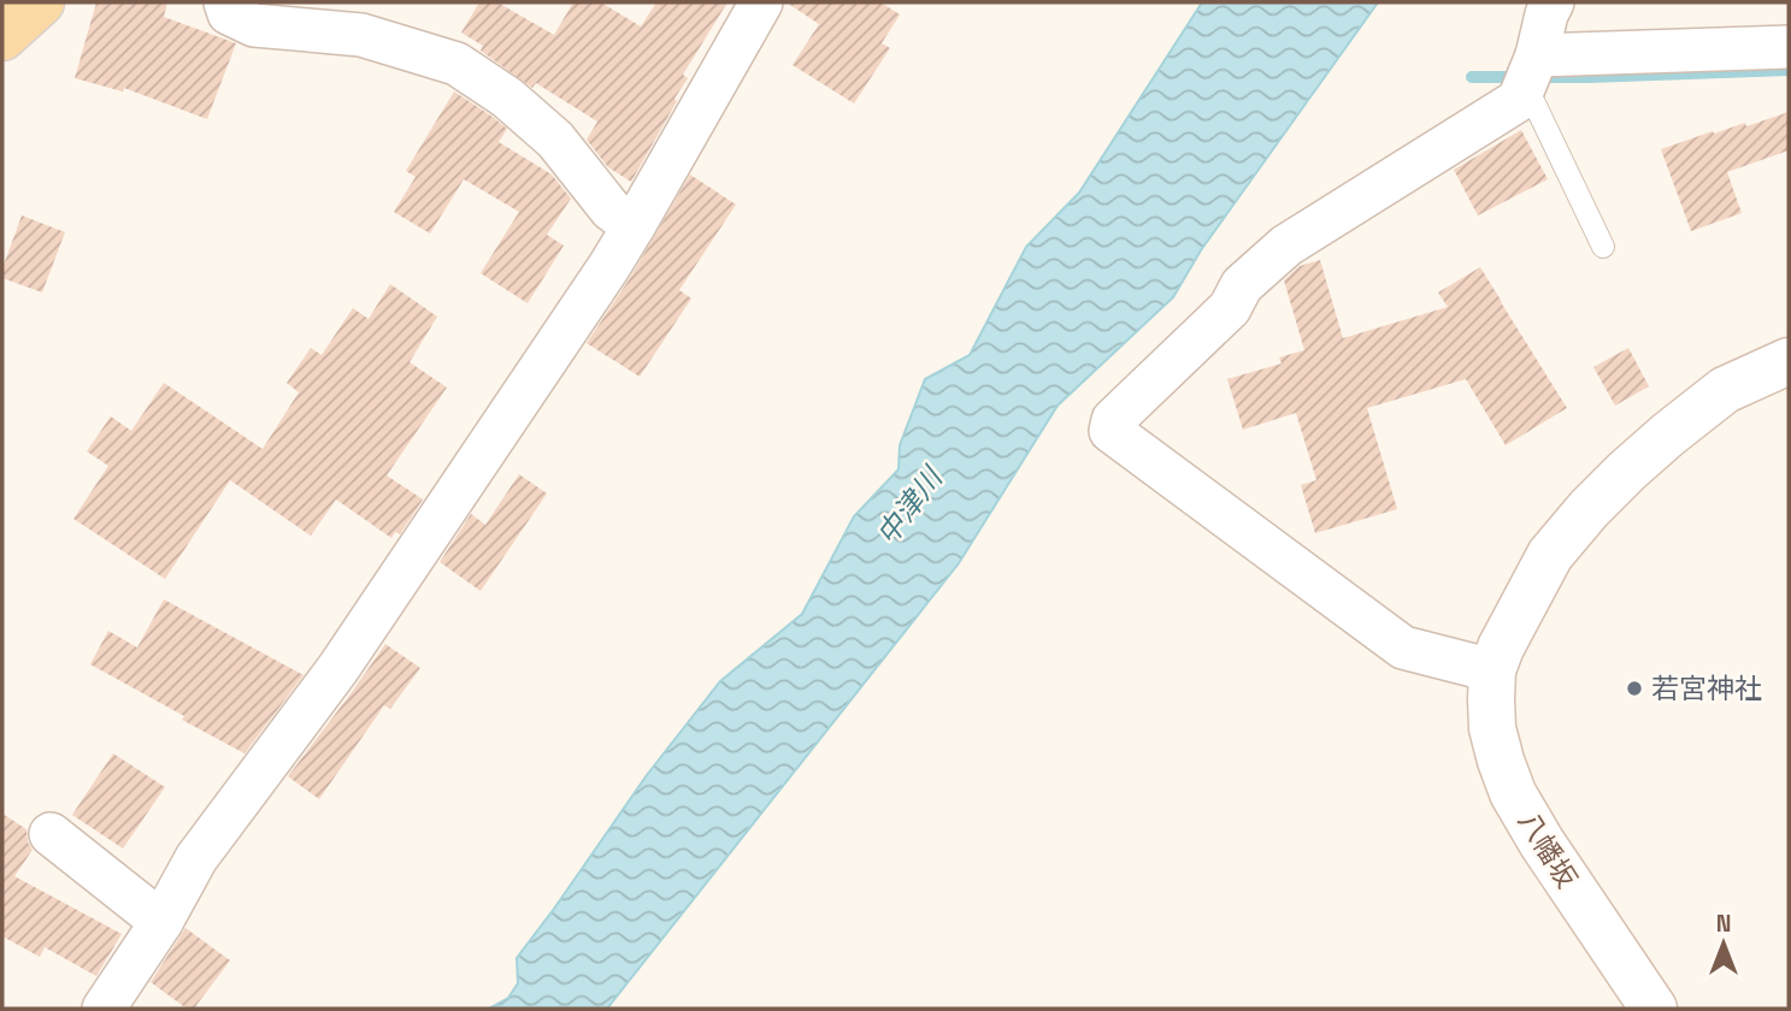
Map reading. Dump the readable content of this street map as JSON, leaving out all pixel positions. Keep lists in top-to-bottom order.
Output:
{
  "streets": {
    "street": ["八幡坂"]
  },
  "water": ["中津川"],
  "places": ["若宮神社"],
  "north": "top"
}
